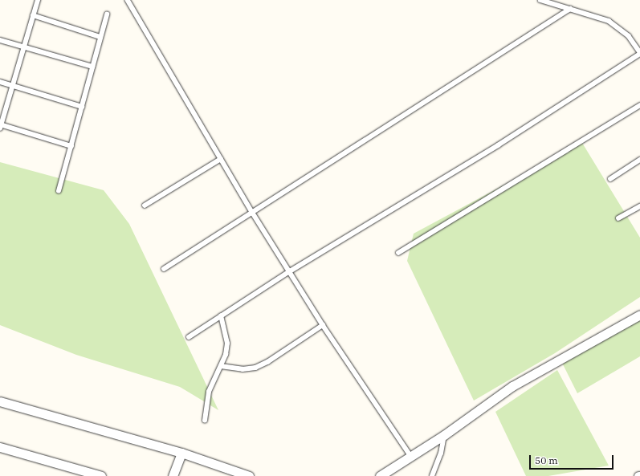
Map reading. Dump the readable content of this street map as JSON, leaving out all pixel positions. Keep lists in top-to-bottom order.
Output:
{
  "scale_bar": "50 m"
}
